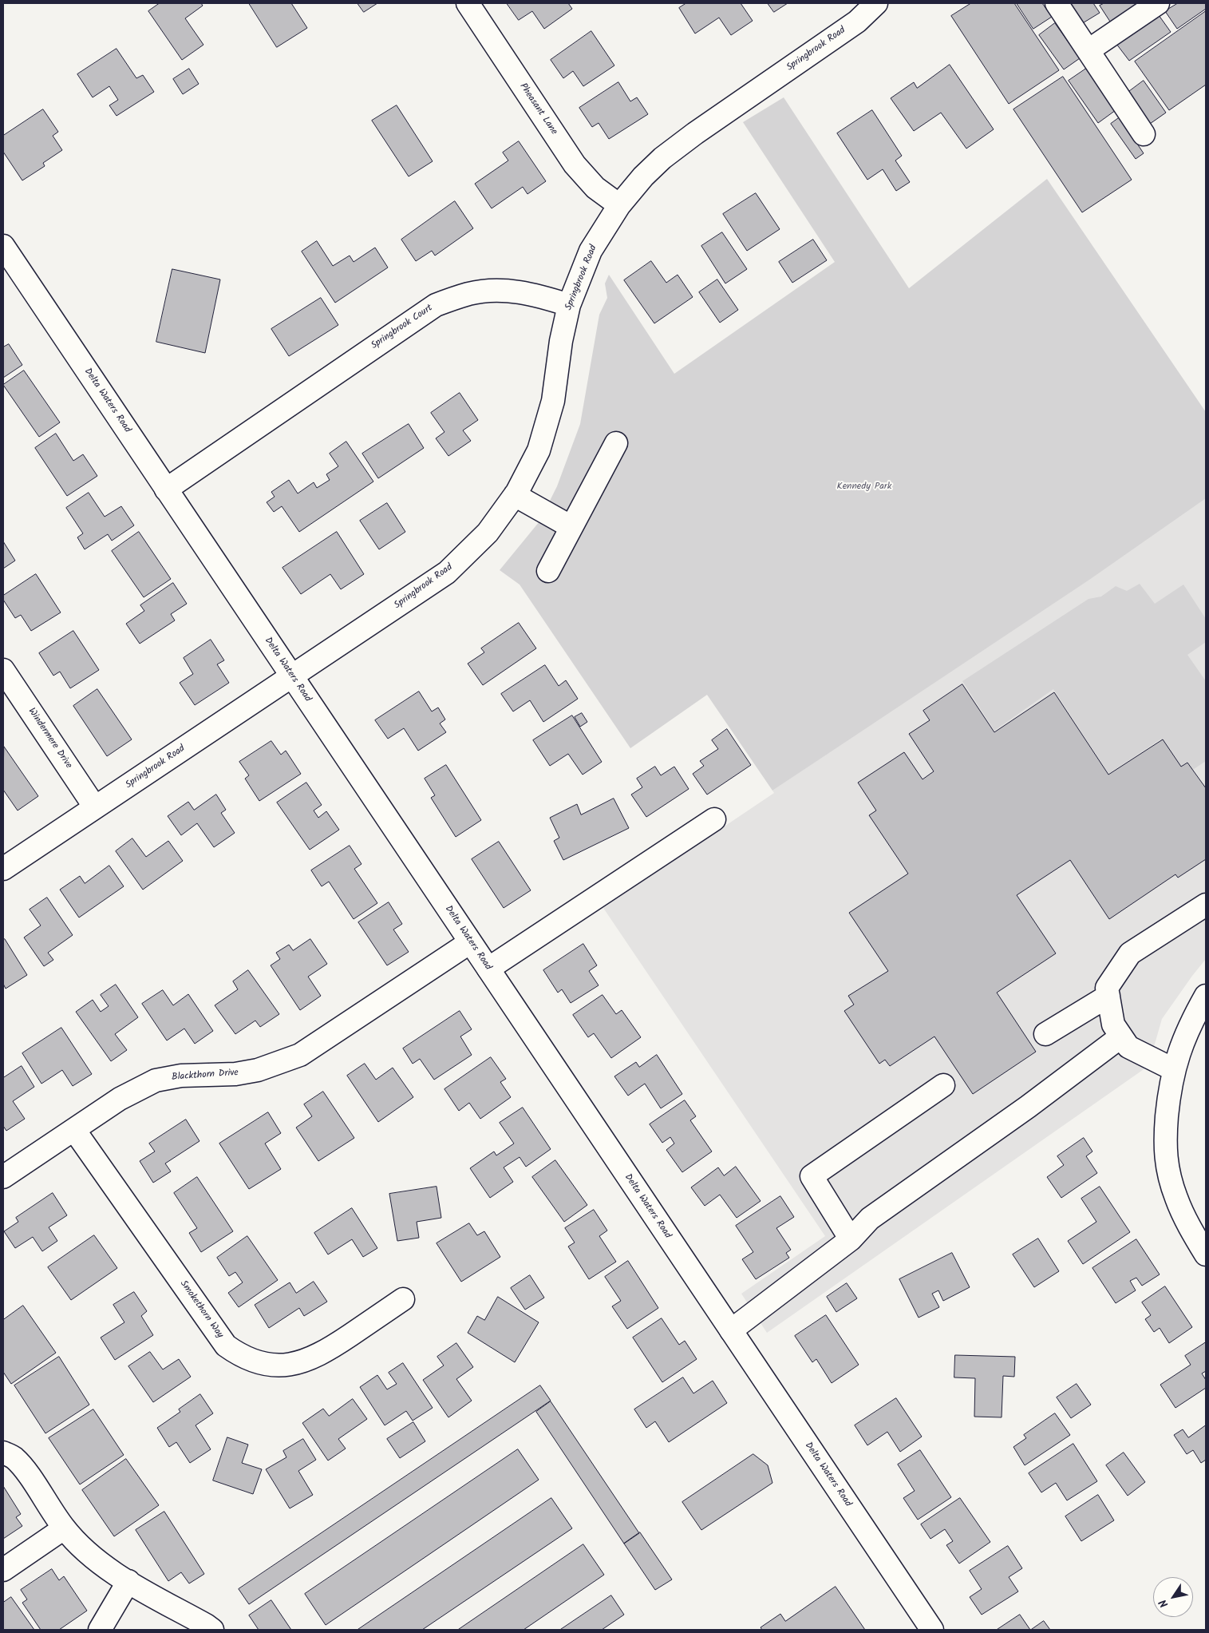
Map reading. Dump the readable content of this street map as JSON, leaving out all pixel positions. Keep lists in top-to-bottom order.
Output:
{
  "streets": {
    "street": [
      "Springbrook Road",
      "Pheasant Lane",
      "Springbrook Court",
      "Delta Waters Road",
      "Windermere Drive",
      "Blackthorn Drive",
      "Smokethorn Way"
    ]
  },
  "crossings": [
    ["Springbrook Road", "Pheasant Lane"],
    ["Springbrook Road", "Springbrook Court"],
    ["Springbrook Road", "Delta Waters Road"],
    ["Springbrook Road", "Windermere Drive"],
    ["Springbrook Court", "Delta Waters Road"],
    ["Delta Waters Road", "Blackthorn Drive"],
    ["Blackthorn Drive", "Smokethorn Way"]
  ],
  "parks": ["Kennedy Park"],
  "north": "bottom left"
}
